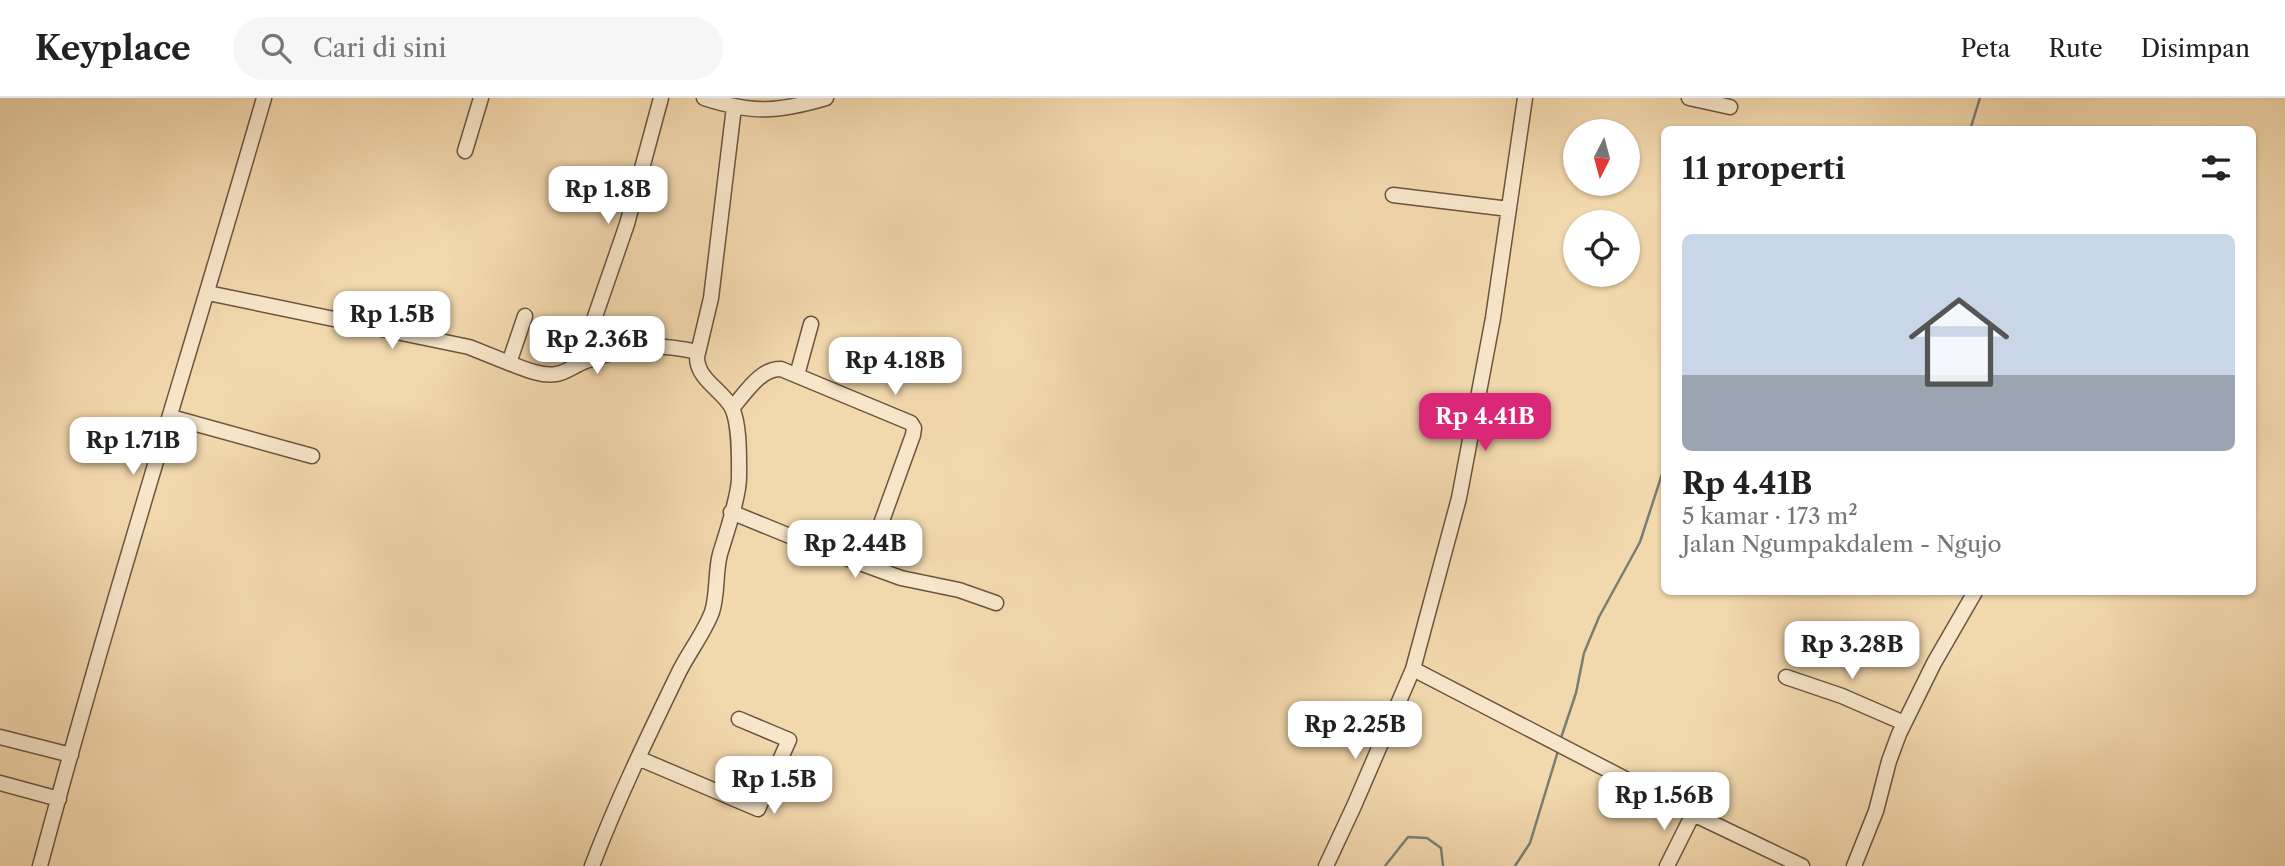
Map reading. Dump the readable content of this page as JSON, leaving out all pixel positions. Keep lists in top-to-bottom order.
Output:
{
  "north": "bottom",
  "page": {
    "header": "Keyplace",
    "search": "Cari di sini",
    "nav": ["Peta", "Rute", "Disimpan"],
    "heading": "11 properti",
    "price": [
      "Rp 1.8B",
      "Rp 1.5B",
      "Rp 2.36B",
      "Rp 4.18B",
      "Rp 4.41B",
      "Rp 1.71B",
      "Rp 2.44B",
      "Rp 3.28B",
      "Rp 2.25B",
      "Rp 1.5B",
      "Rp 1.56B"
    ],
    "list": [
      {
        "name": "Rp 4.41B",
        "note": "5 kamar · 173 m² · Jalan Ngumpakdalem - Ngujo"
      }
    ]
  }
}
